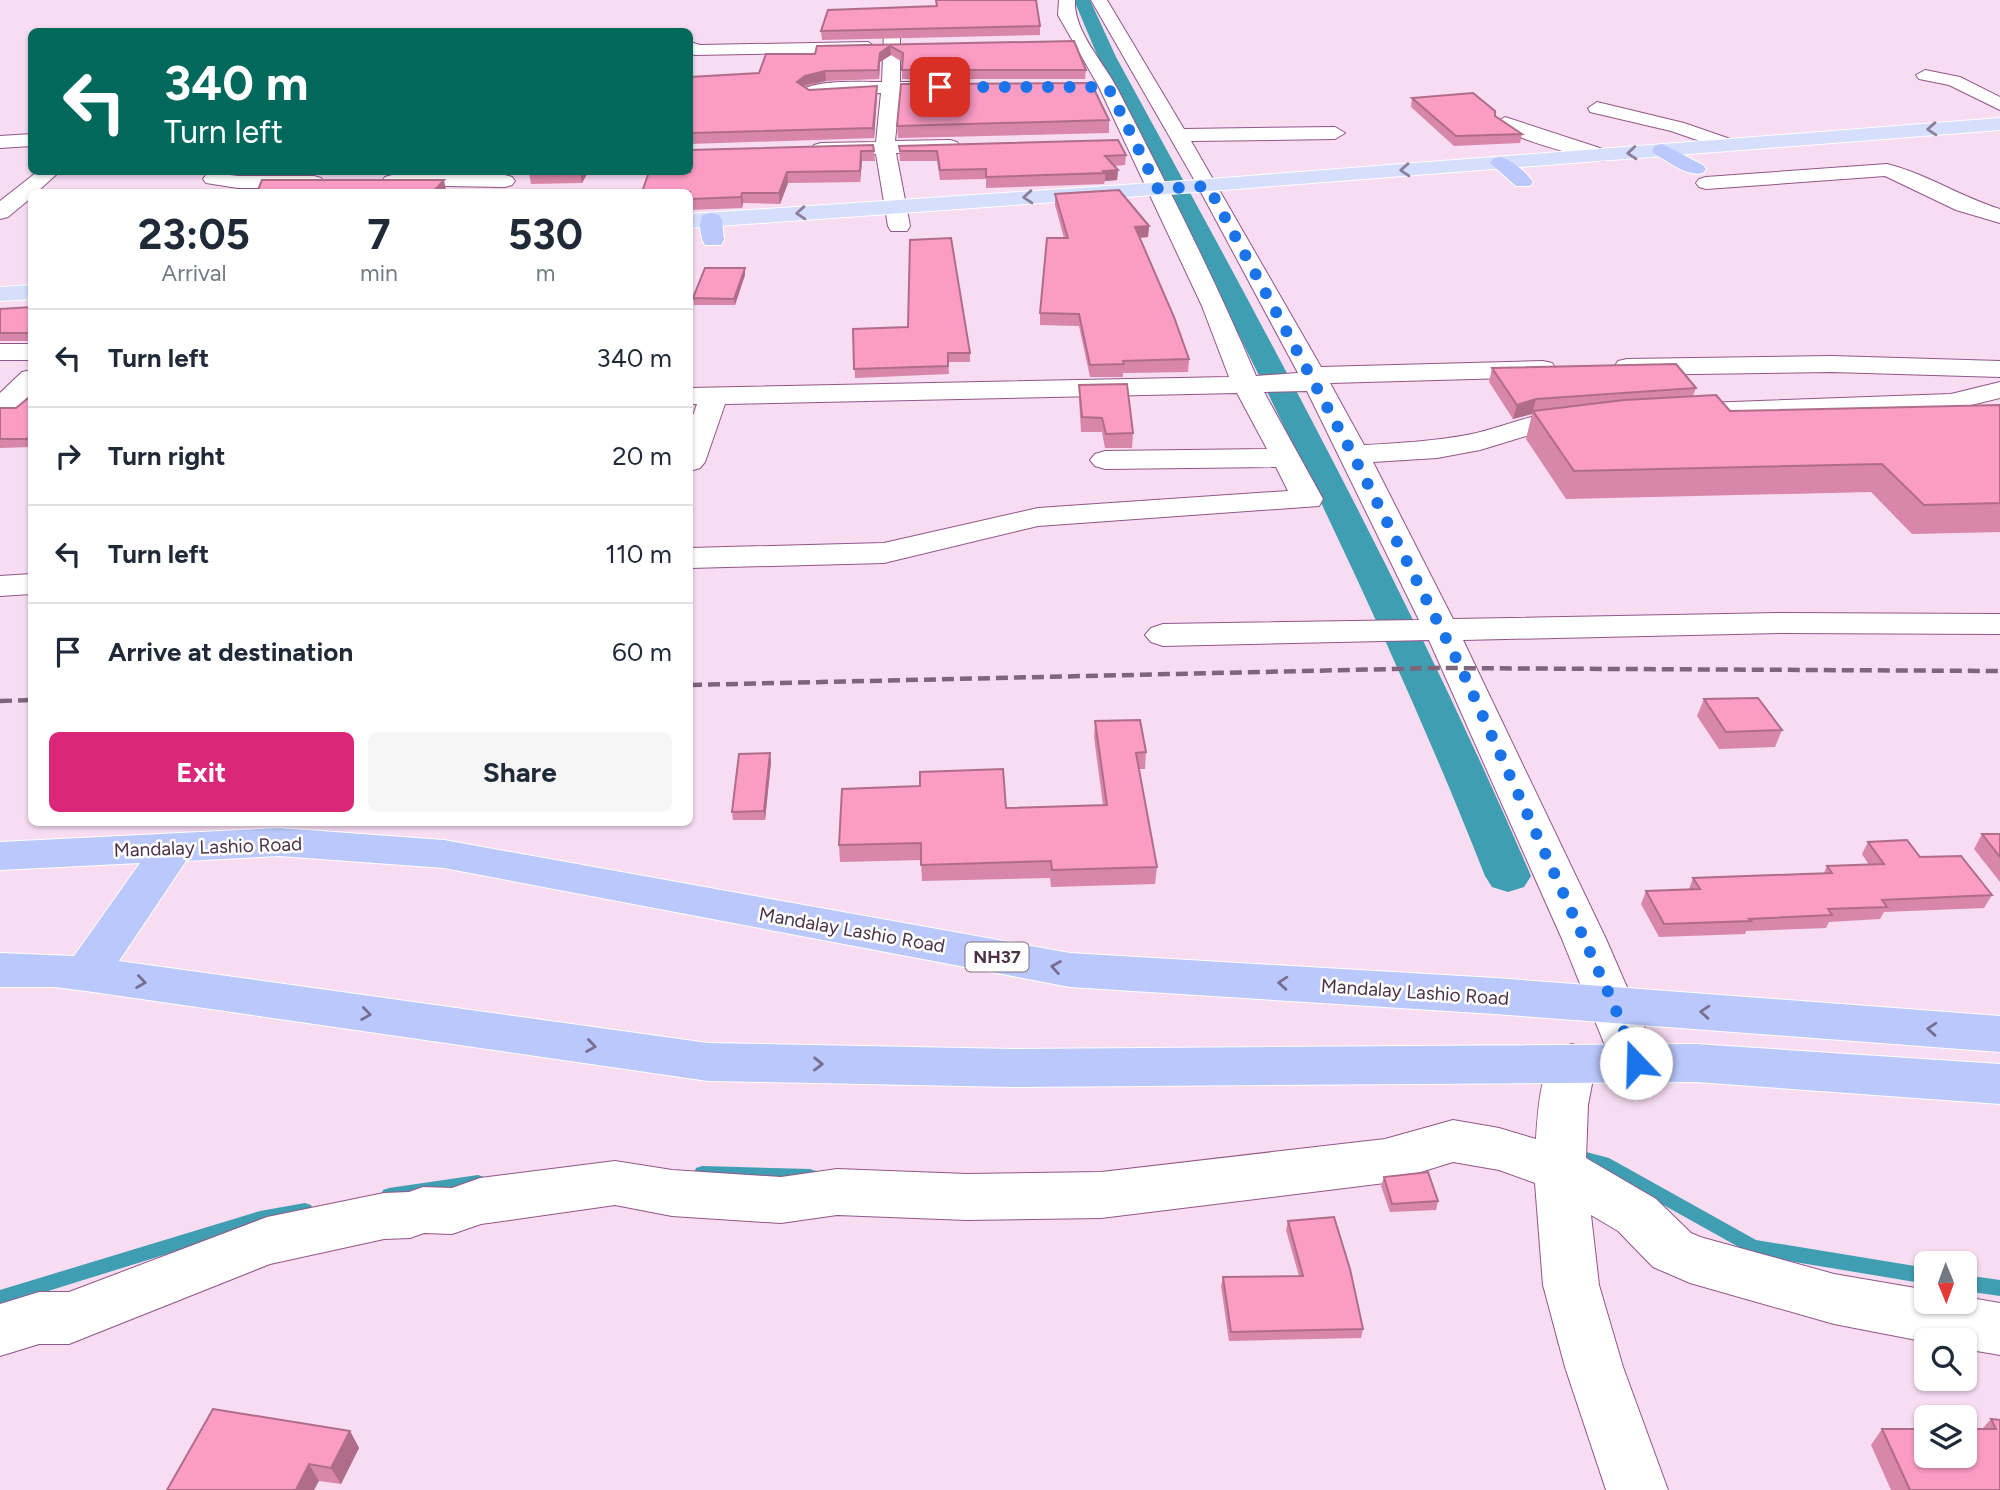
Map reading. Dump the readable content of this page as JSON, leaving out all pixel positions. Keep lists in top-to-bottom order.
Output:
{
  "streets": {
    "highway": ["Mandalay Lashio Road", "NH37"]
  },
  "north": "bottom",
  "page": {
    "turn": ["340 m", "Turn left"],
    "eta": [
      "23:05",
      "Arrival",
      "7",
      "min",
      "530",
      "m"
    ],
    "list": [
      {
        "name": "Turn left",
        "value": "340 m"
      },
      {
        "name": "Turn right",
        "value": "20 m"
      },
      {
        "name": "Turn left",
        "value": "110 m"
      },
      {
        "name": "Arrive at destination",
        "value": "60 m"
      }
    ],
    "buttons": ["Exit", "Share"]
  }
}
